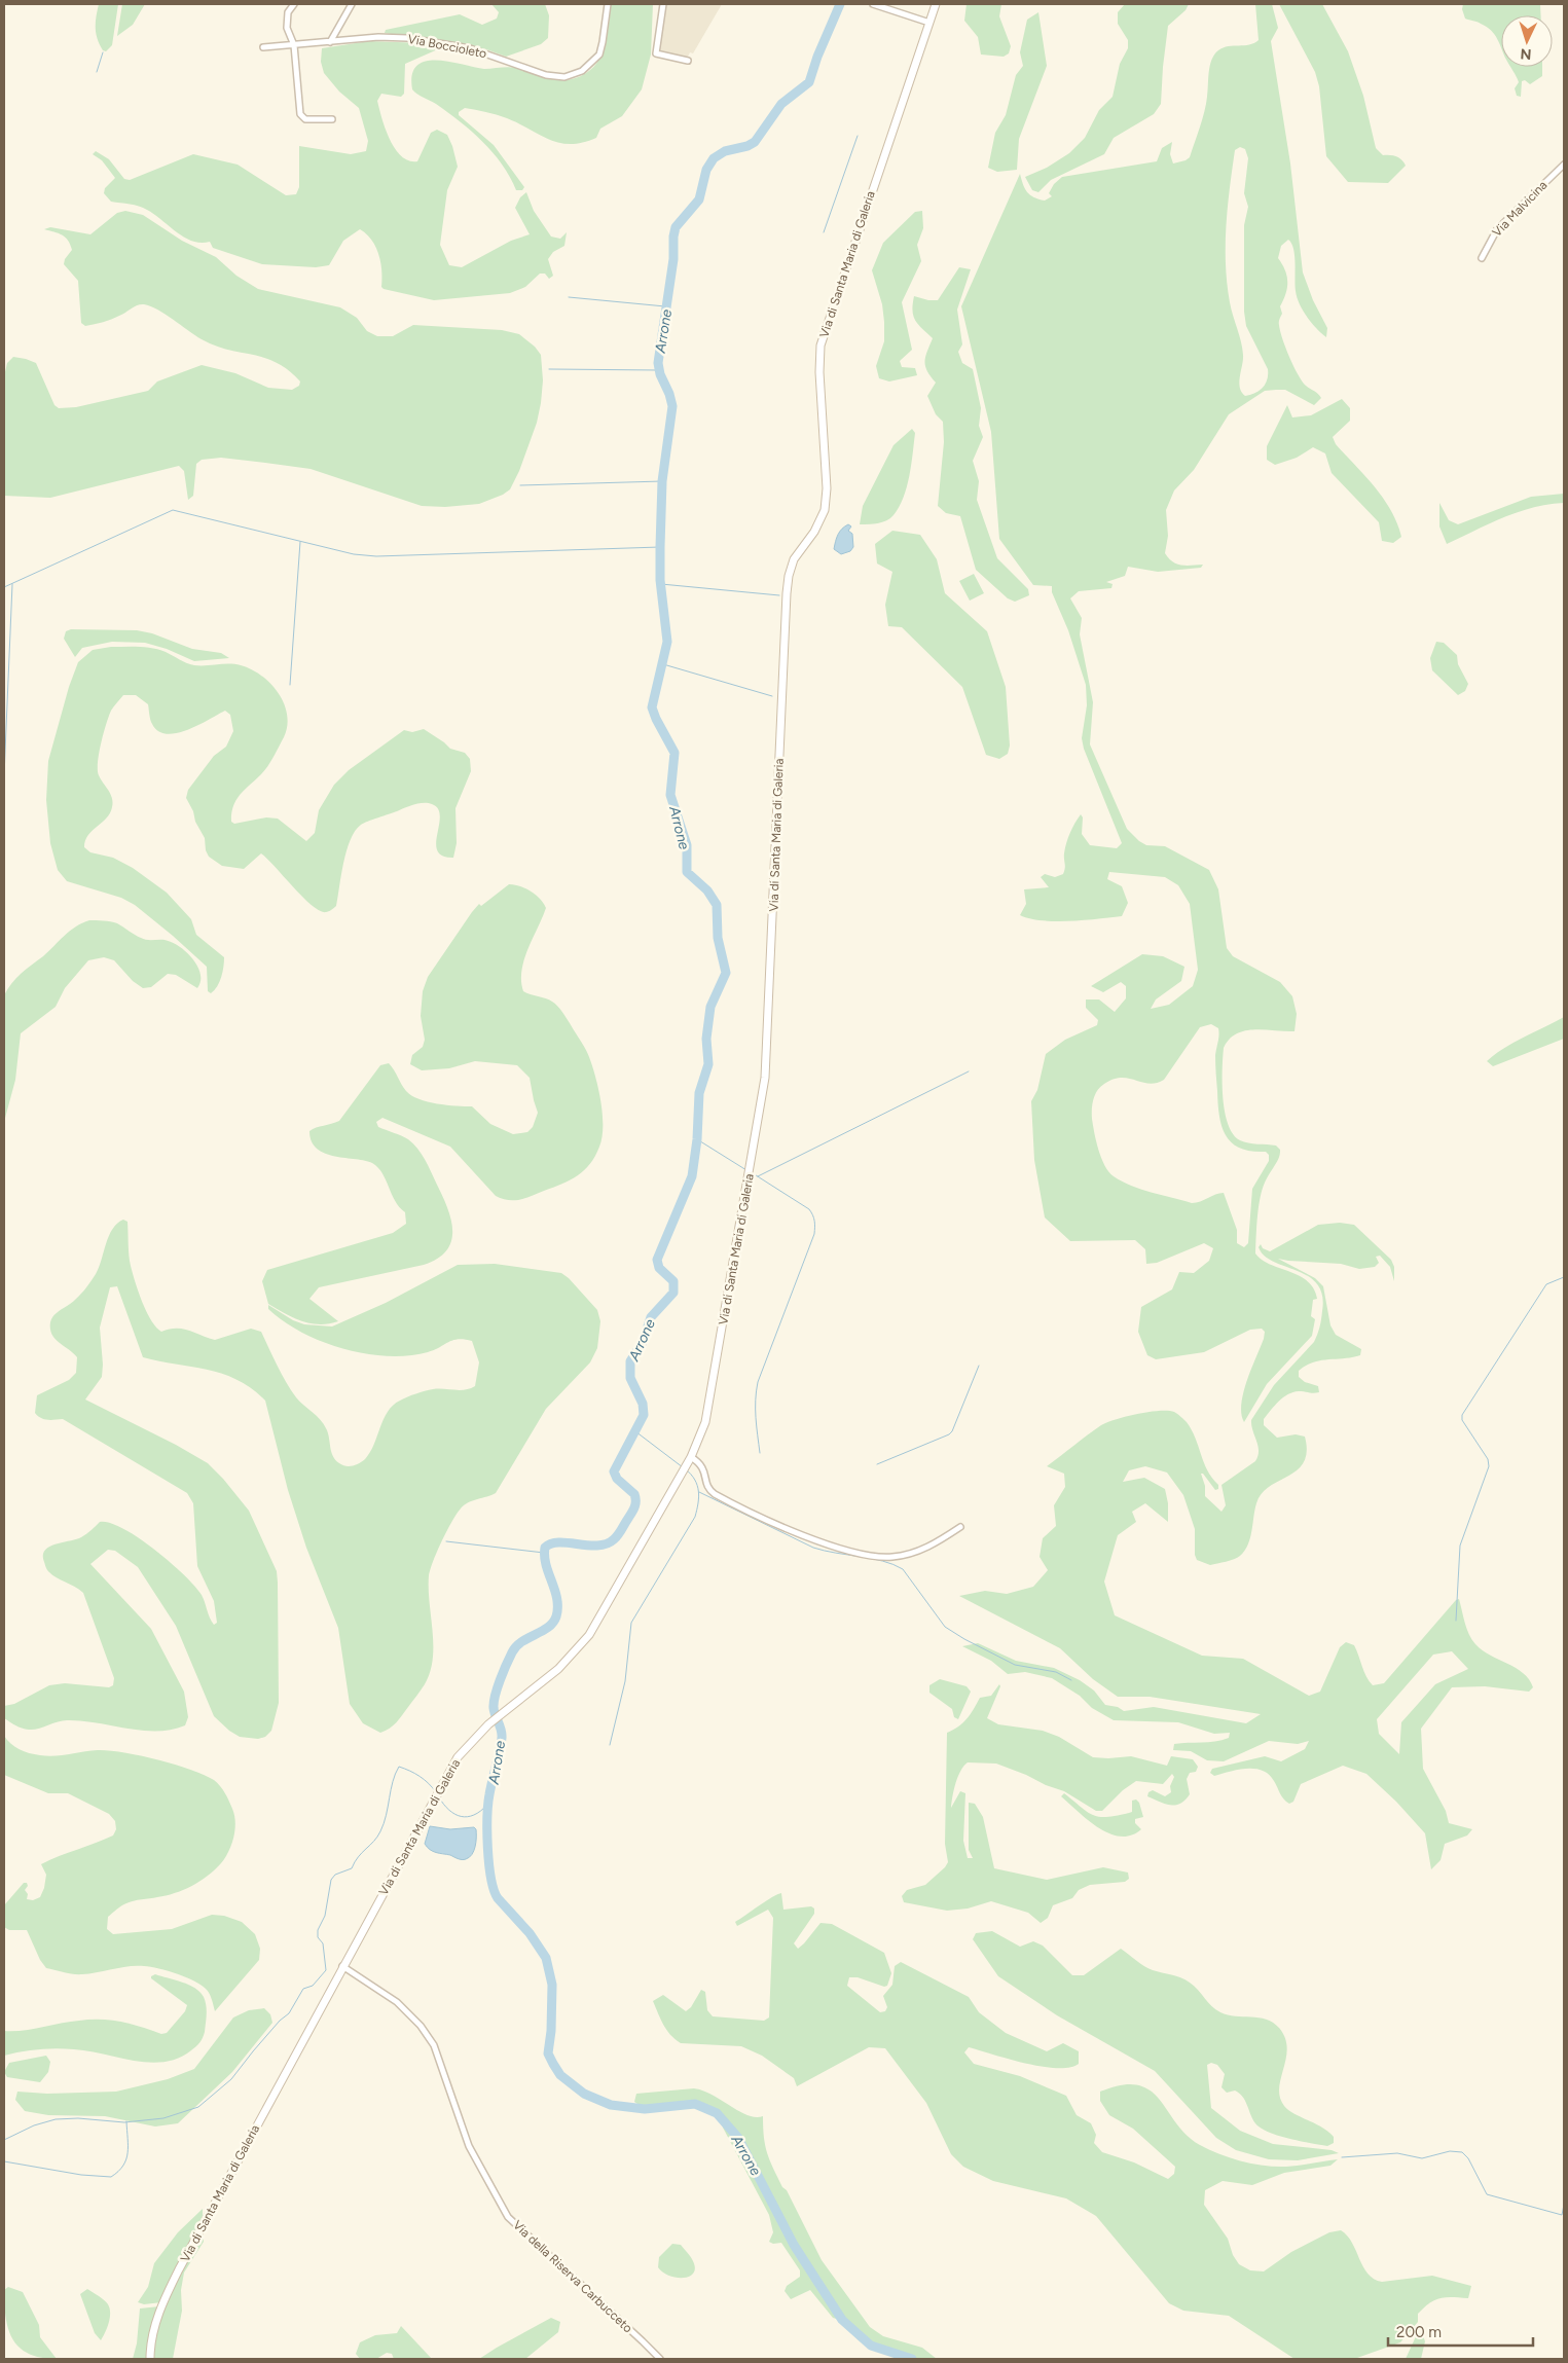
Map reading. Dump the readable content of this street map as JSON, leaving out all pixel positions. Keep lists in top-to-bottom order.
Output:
{
  "streets": {
    "street": [
      "Via Boccioleto",
      "Via Malvicina",
      "Via di Santa Maria di Galeria",
      "Via della Riserva Carbucceto"
    ]
  },
  "crossings": [
    ["Via di Santa Maria di Galeria", "Via della Riserva Carbucceto"]
  ],
  "water": ["Arrone"],
  "scale_bar": "200 m",
  "north": "bottom"
}
